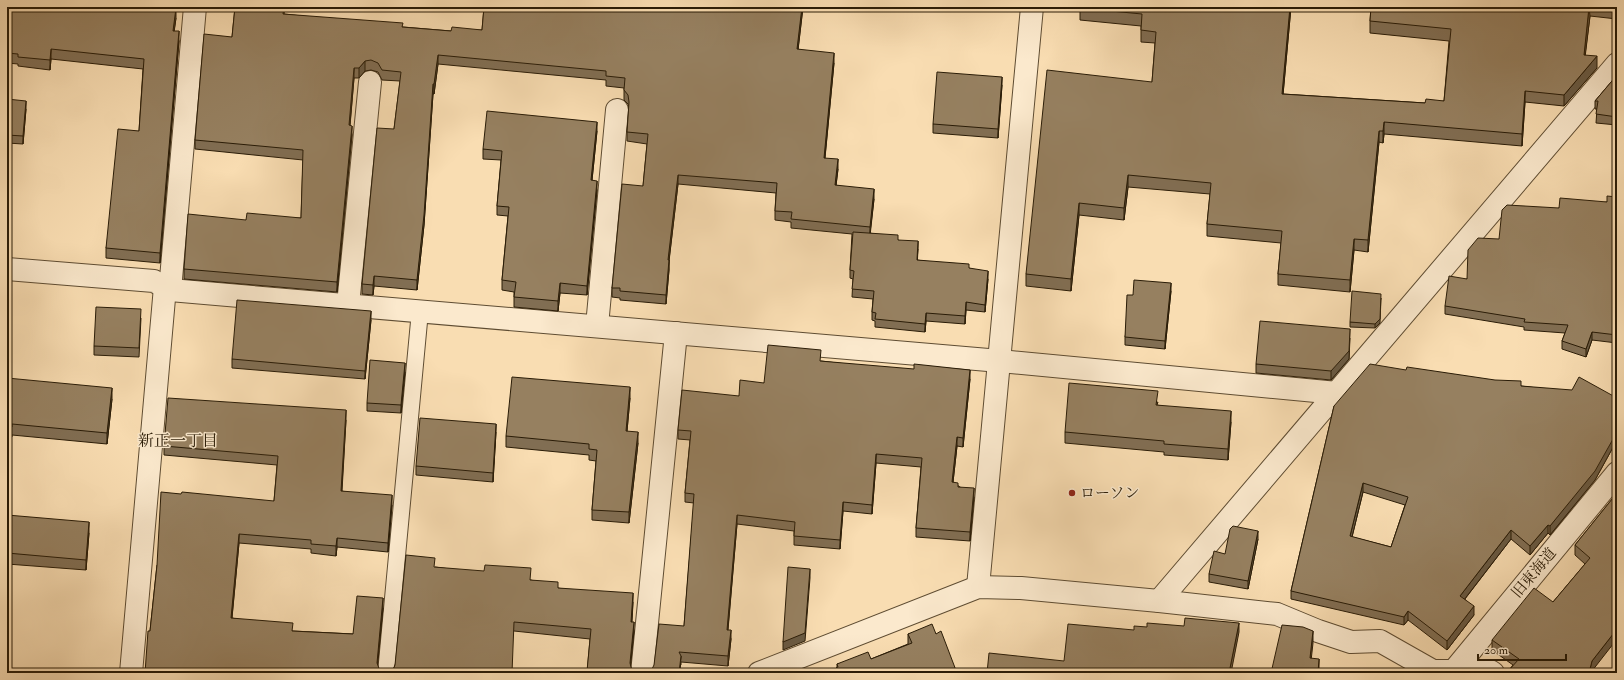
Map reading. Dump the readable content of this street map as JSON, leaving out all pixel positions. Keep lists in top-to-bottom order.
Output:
{
  "streets": {
    "street": ["旧東海道"]
  },
  "districts": ["新正一丁目"],
  "places": ["ローソン"],
  "scale_bar": "20 m"
}
